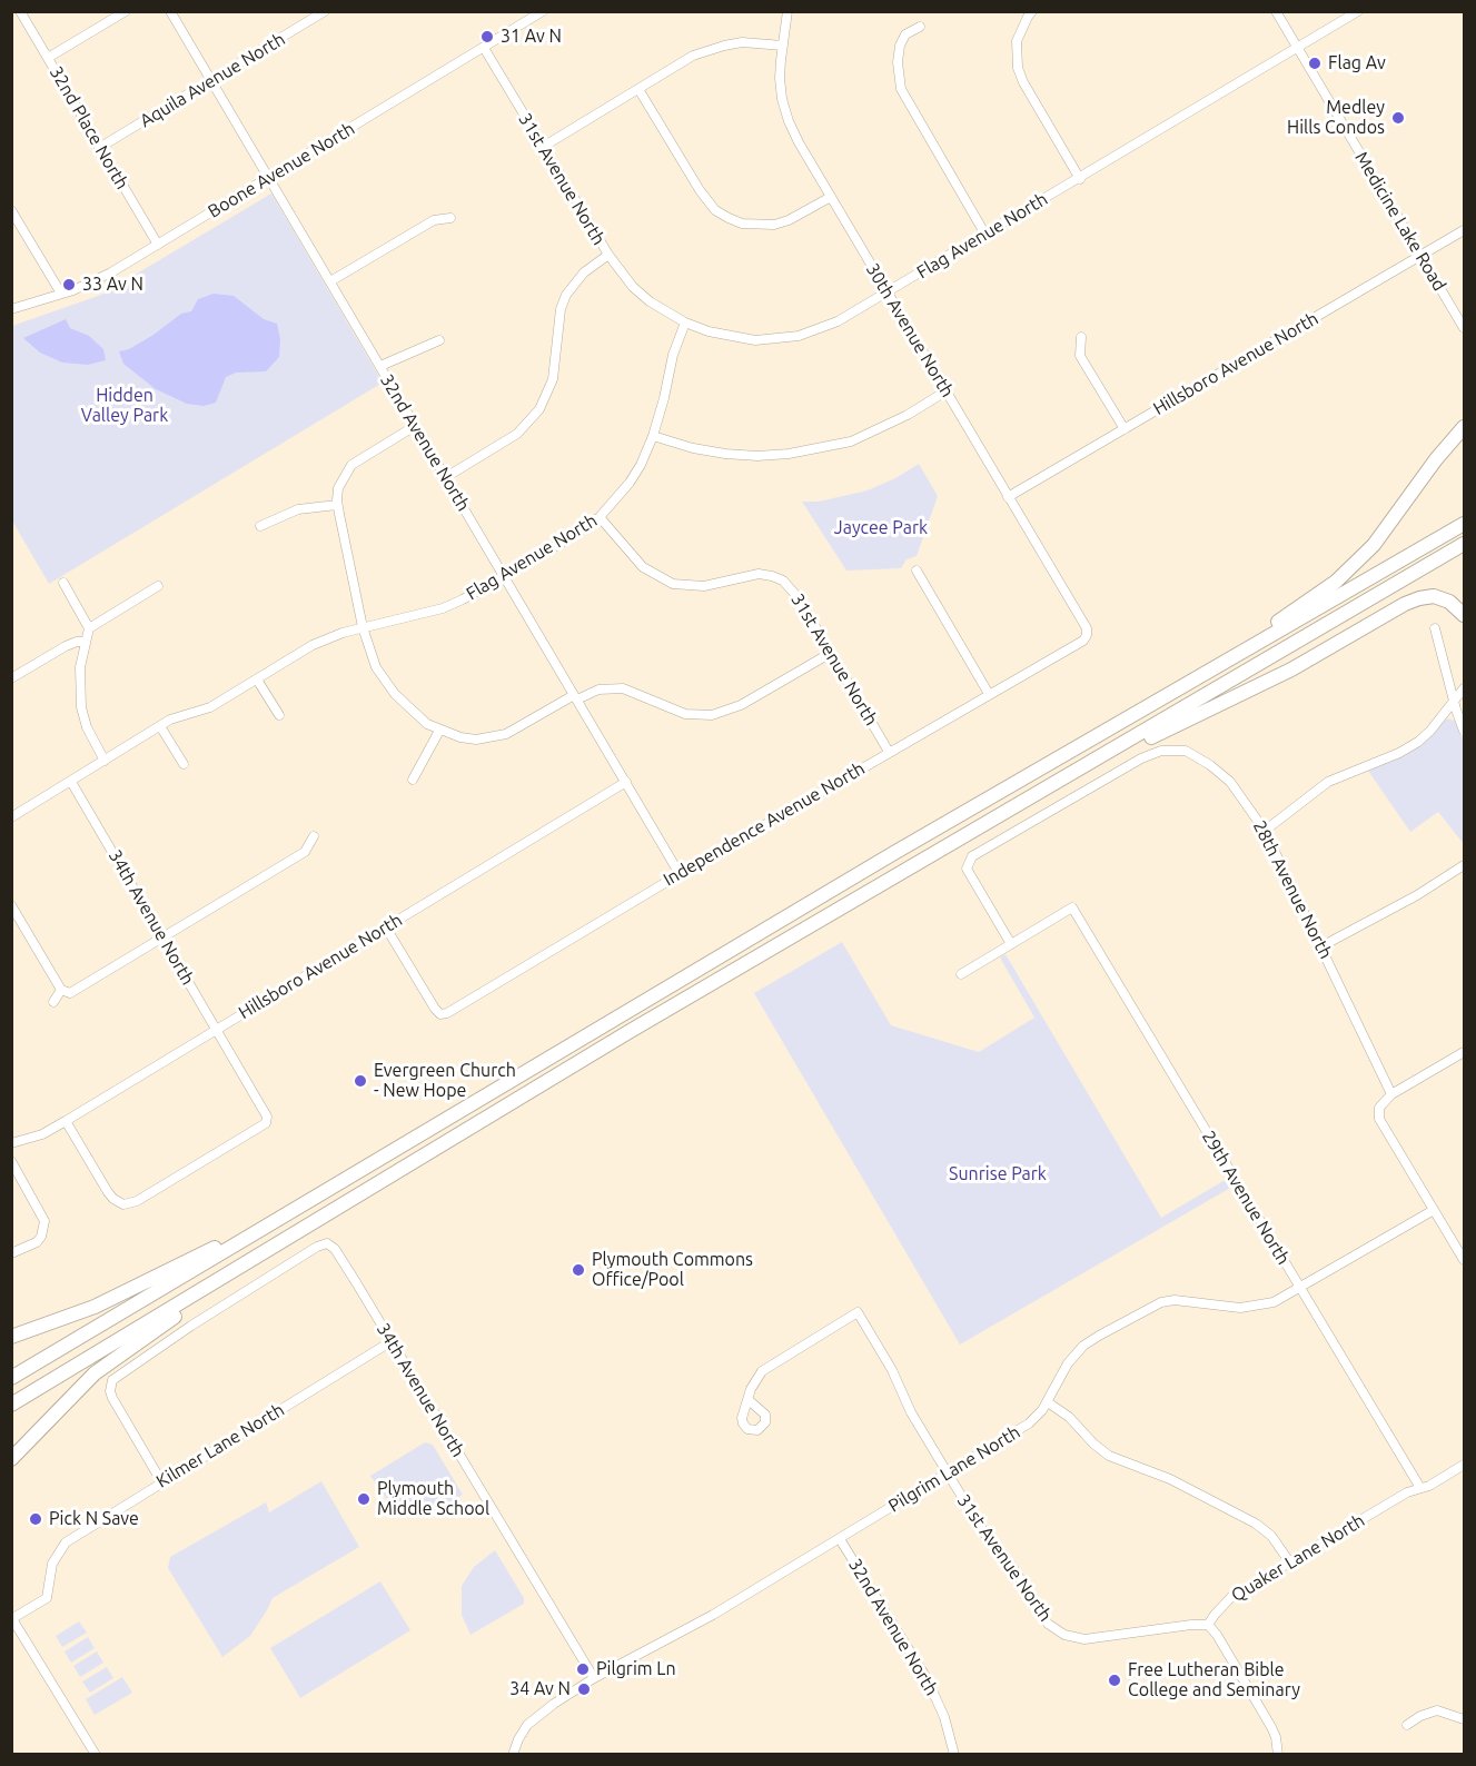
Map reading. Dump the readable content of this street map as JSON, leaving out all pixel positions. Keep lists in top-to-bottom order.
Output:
{
  "streets": {
    "street": [
      "Aquila Avenue North",
      "32nd Place North",
      "Boone Avenue North",
      "31st Avenue North",
      "Medicine Lake Road",
      "Flag Avenue North",
      "30th Avenue North",
      "Hillsboro Avenue North",
      "32nd Avenue North",
      "Independence Avenue North",
      "28th Avenue North",
      "34th Avenue North",
      "29th Avenue North",
      "Kilmer Lane North",
      "Pilgrim Lane North",
      "Quaker Lane North"
    ]
  },
  "crossings": [
    ["Aquila Avenue North", "32nd Place North"],
    ["Aquila Avenue North", "32nd Avenue North"],
    ["32nd Place North", "Boone Avenue North"],
    ["Boone Avenue North", "31st Avenue North"],
    ["Boone Avenue North", "32nd Avenue North"],
    ["31st Avenue North", "Flag Avenue North"],
    ["31st Avenue North", "Independence Avenue North"],
    ["31st Avenue North", "Pilgrim Lane North"],
    ["31st Avenue North", "Quaker Lane North"],
    ["Medicine Lake Road", "Flag Avenue North"],
    ["Medicine Lake Road", "Hillsboro Avenue North"],
    ["Flag Avenue North", "30th Avenue North"],
    ["Flag Avenue North", "32nd Avenue North"],
    ["Flag Avenue North", "34th Avenue North"],
    ["30th Avenue North", "Hillsboro Avenue North"],
    ["30th Avenue North", "Independence Avenue North"],
    ["Hillsboro Avenue North", "32nd Avenue North"],
    ["Hillsboro Avenue North", "Independence Avenue North"],
    ["Hillsboro Avenue North", "34th Avenue North"],
    ["32nd Avenue North", "Independence Avenue North"],
    ["32nd Avenue North", "Pilgrim Lane North"],
    ["28th Avenue North", "29th Avenue North"],
    ["34th Avenue North", "Kilmer Lane North"],
    ["34th Avenue North", "Pilgrim Lane North"],
    ["29th Avenue North", "Pilgrim Lane North"],
    ["29th Avenue North", "Quaker Lane North"]
  ],
  "parks": ["Hidden Valley Park", "Jaycee Park", "Sunrise Park"],
  "places": [
    "31 Av N",
    "Flag Av",
    "Medley Hills Condos",
    "33 Av N",
    "Evergreen Church - New Hope",
    "Plymouth Commons Office/Pool",
    "Plymouth Middle School",
    "Pick N Save",
    "Pilgrim Ln",
    "Free Lutheran Bible College and Seminary",
    "34 Av N"
  ]
}
